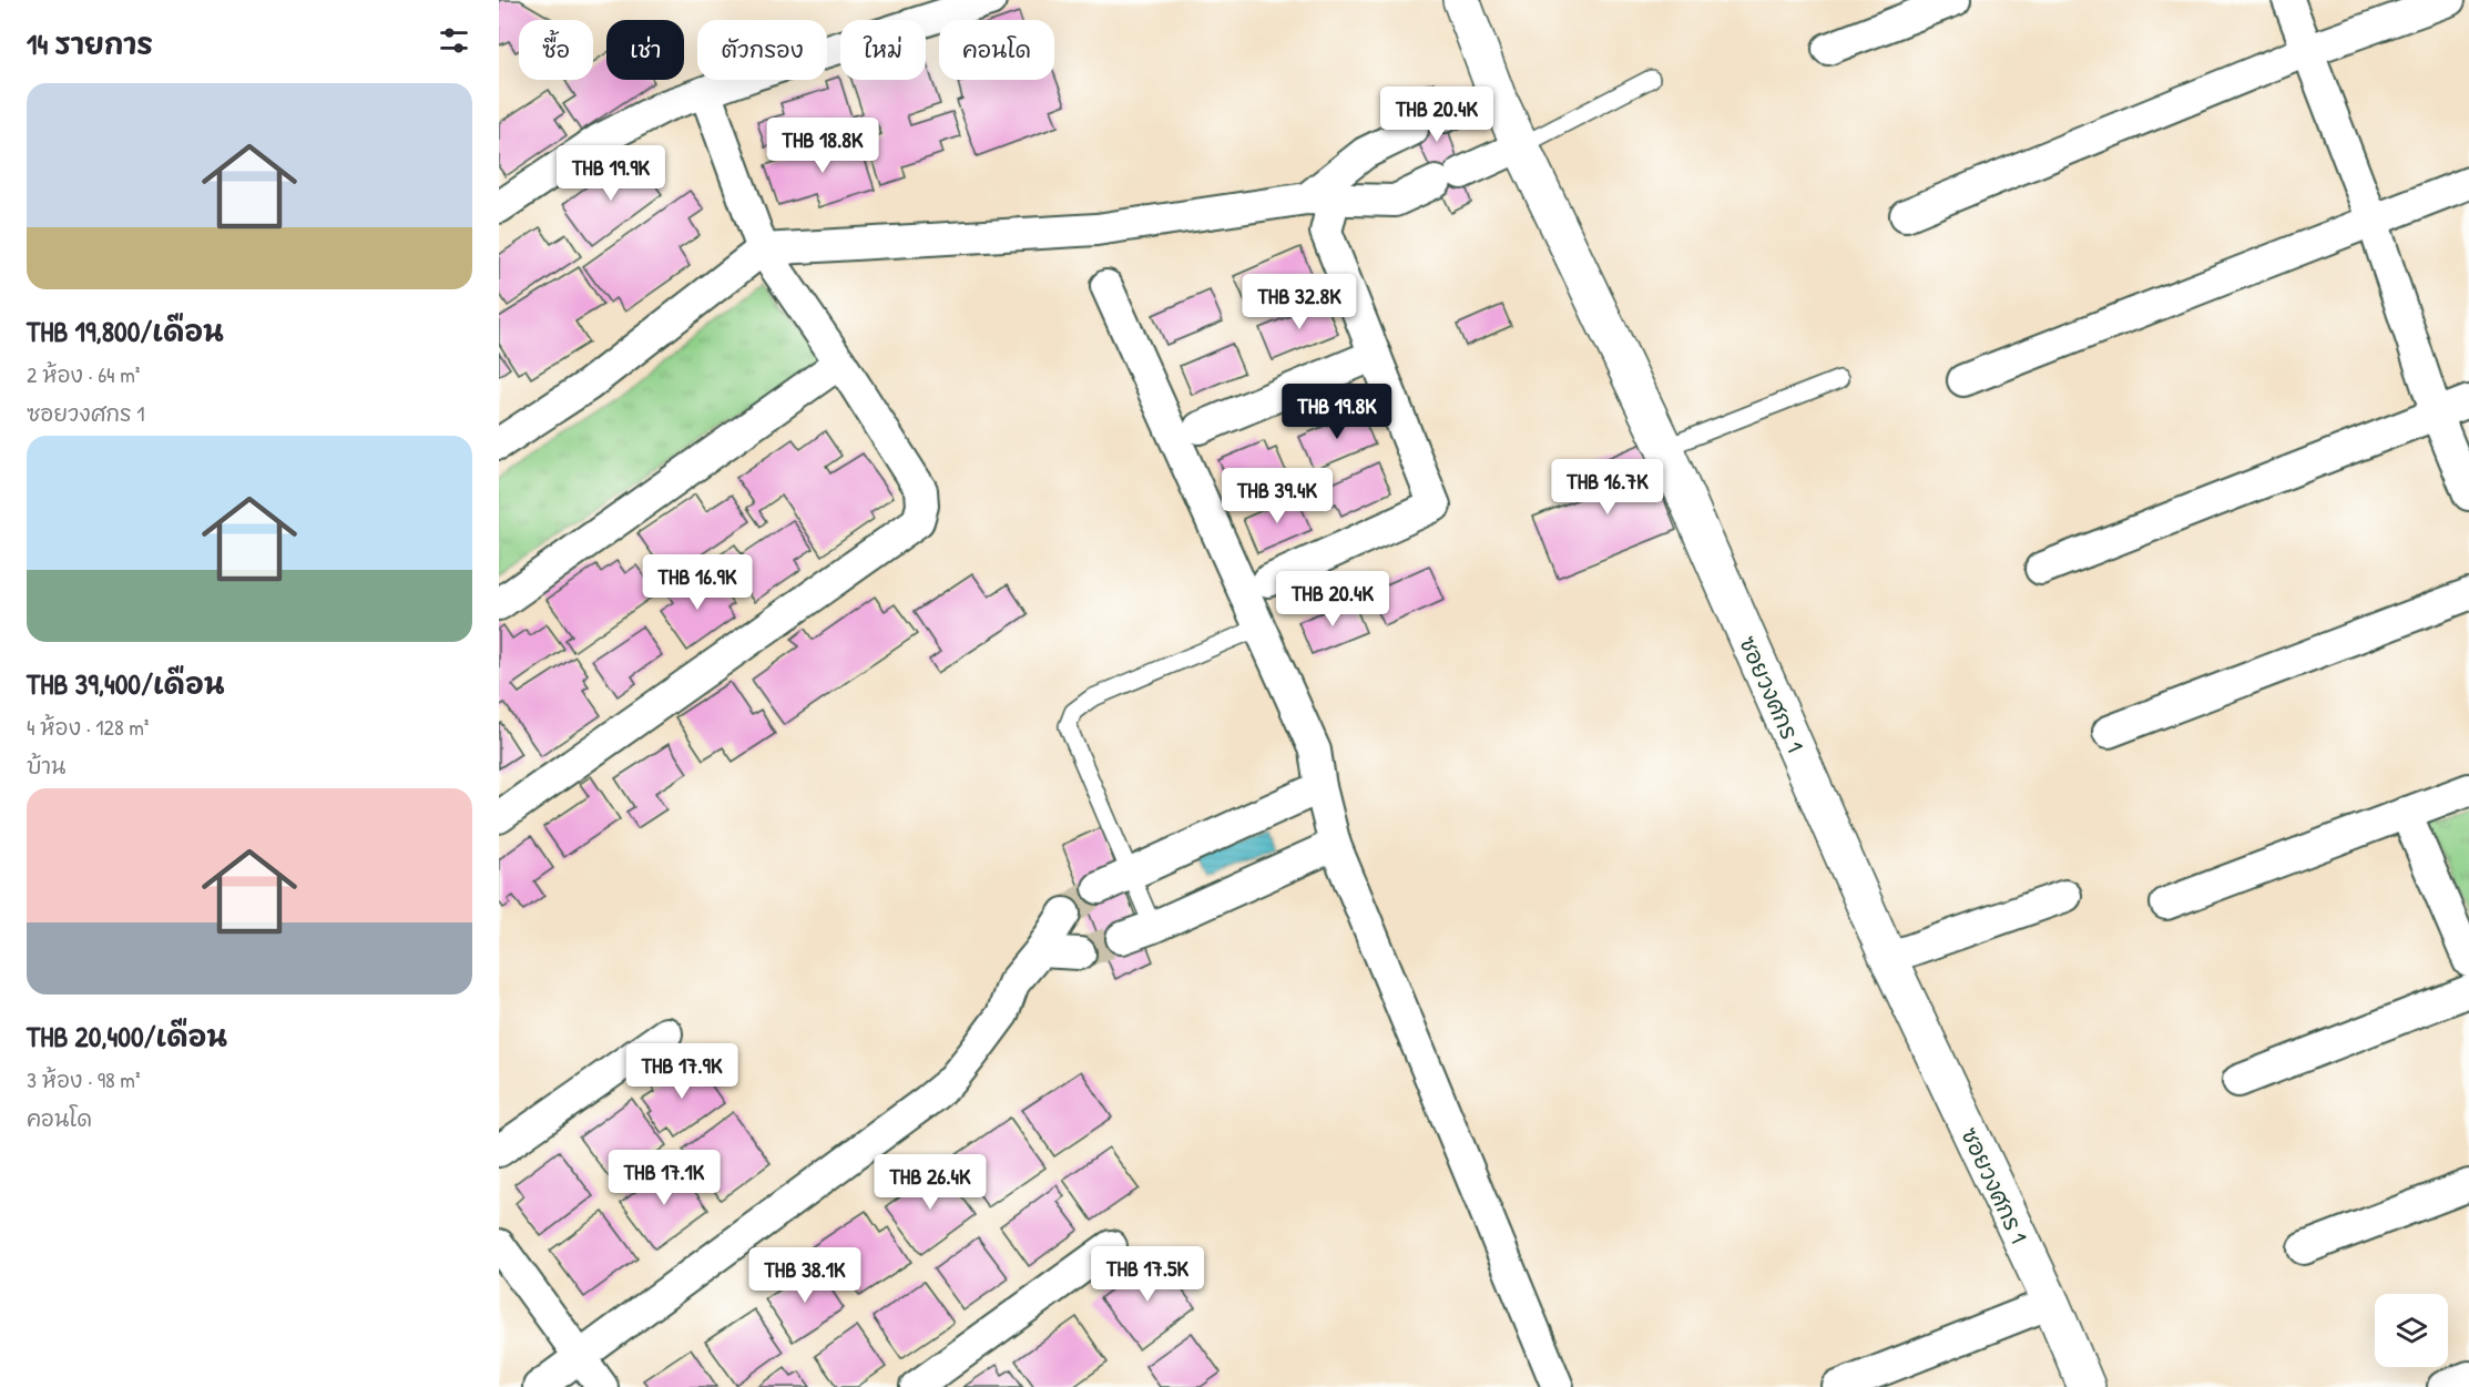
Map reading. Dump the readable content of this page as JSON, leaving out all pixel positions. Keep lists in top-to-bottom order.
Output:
{
  "streets": {
    "street": ["ซอยวงศกร 1"]
  },
  "page": {
    "heading": "14 รายการ",
    "chip": [
      "ซื้อ",
      "เช่า",
      "ตัวกรอง",
      "ใหม่",
      "คอนโด"
    ],
    "list": [
      {
        "name": "THB 19,800/เดือน",
        "note": "2 ห้อง · 64 m² · ซอยวงศกร 1"
      },
      {
        "name": "THB 39,400/เดือน",
        "note": "4 ห้อง · 128 m² · บ้าน"
      },
      {
        "name": "THB 20,400/เดือน",
        "note": "3 ห้อง · 98 m² · คอนโด"
      }
    ],
    "price": [
      "THB 20.4K",
      "THB 18.8K",
      "THB 19.9K",
      "THB 32.8K",
      "THB 19.8K",
      "THB 16.7K",
      "THB 39.4K",
      "THB 16.9K",
      "THB 20.4K",
      "THB 17.9K",
      "THB 17.1K",
      "THB 26.4K",
      "THB 17.5K",
      "THB 38.1K"
    ]
  }
}
